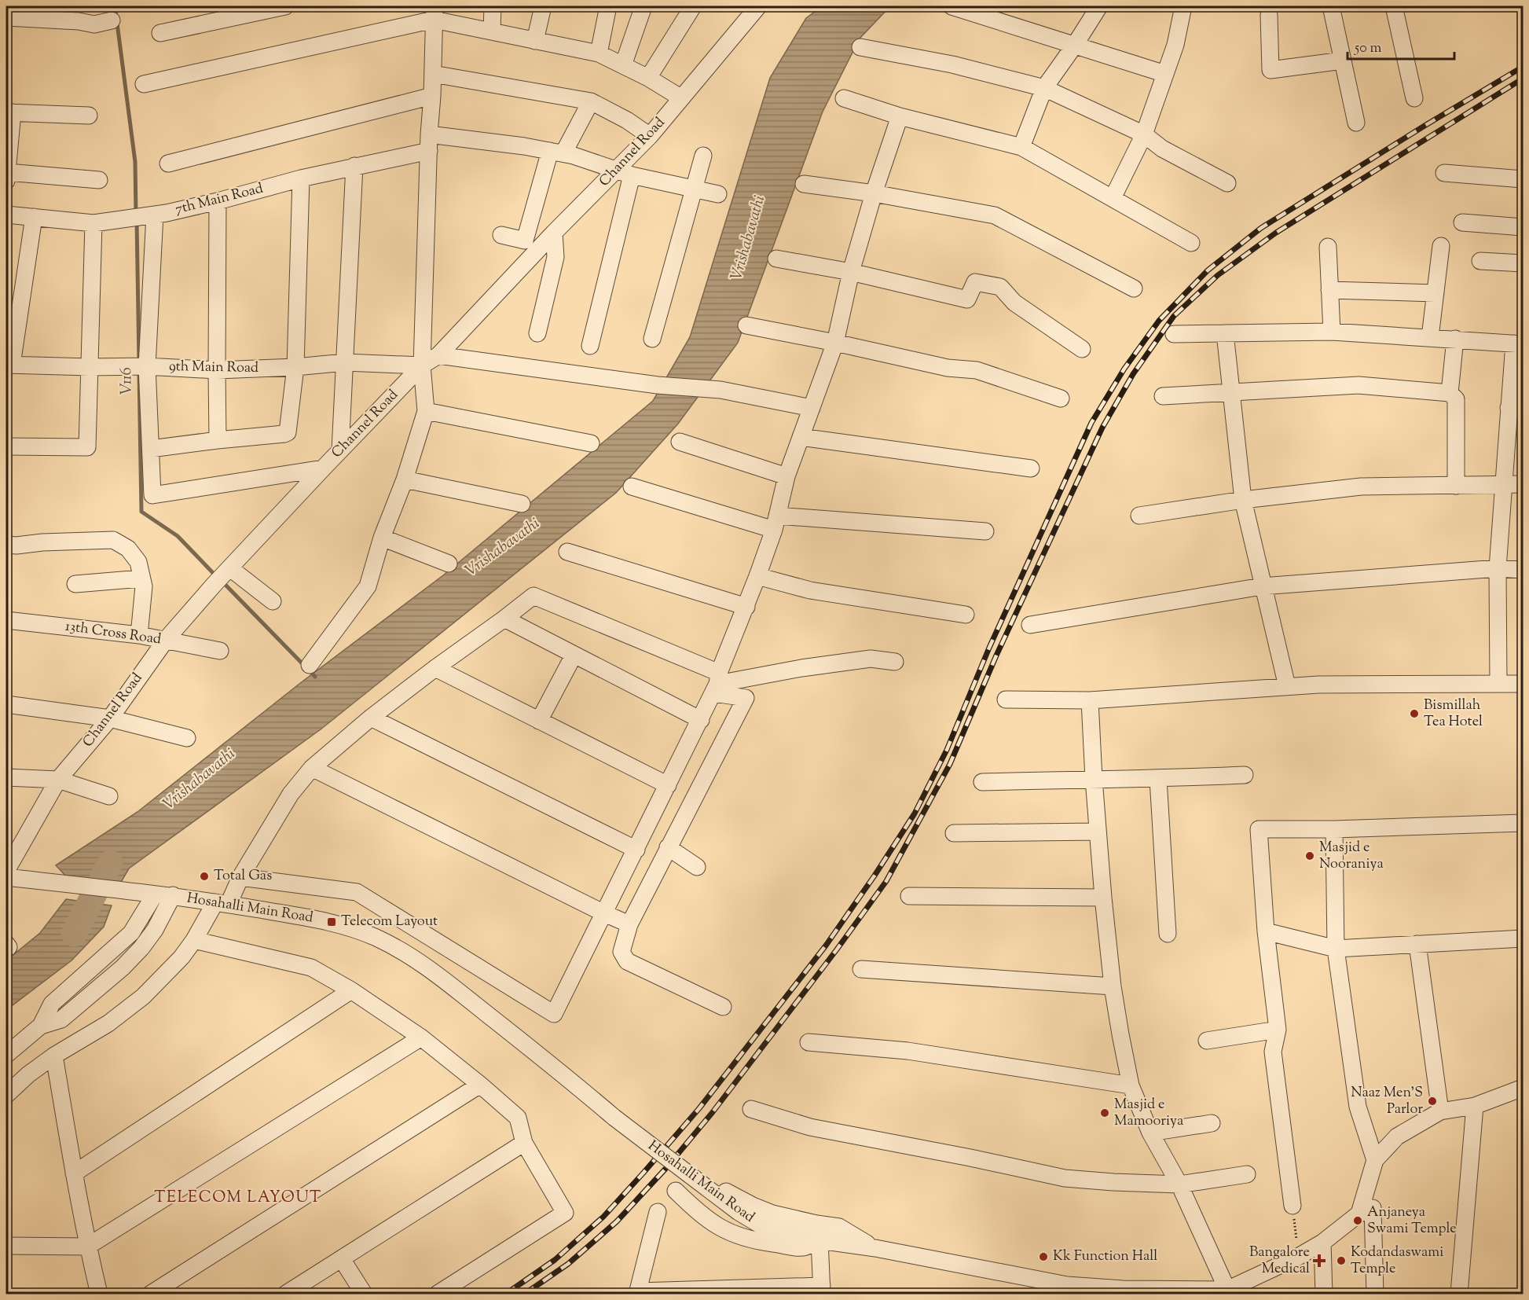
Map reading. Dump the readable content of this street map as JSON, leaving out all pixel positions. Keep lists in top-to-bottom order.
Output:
{
  "streets": {
    "street": [
      "Channel Road",
      "7th Main Road",
      "9th Main Road",
      "13th Cross Road",
      "Hosahalli Main Road"
    ]
  },
  "crossings": [
    ["Channel Road", "9th Main Road"],
    ["Channel Road", "13th Cross Road"]
  ],
  "districts": ["TELECOM LAYOUT"],
  "water": ["Vrishabavathi", "V116"],
  "places": {
    "other": [
      "Bismillah Tea Hotel",
      "Masjid e Nooraniya",
      "Total Gas",
      "Naaz Men'S Parlor",
      "Masjid e Mamooriya",
      "Anjaneya Swami Temple",
      "Kk Function Hall",
      "Kodandaswami Temple"
    ],
    "transit": ["Telecom Layout"],
    "health": ["Bangalore Medical"]
  },
  "scale_bar": "50 m"
}
